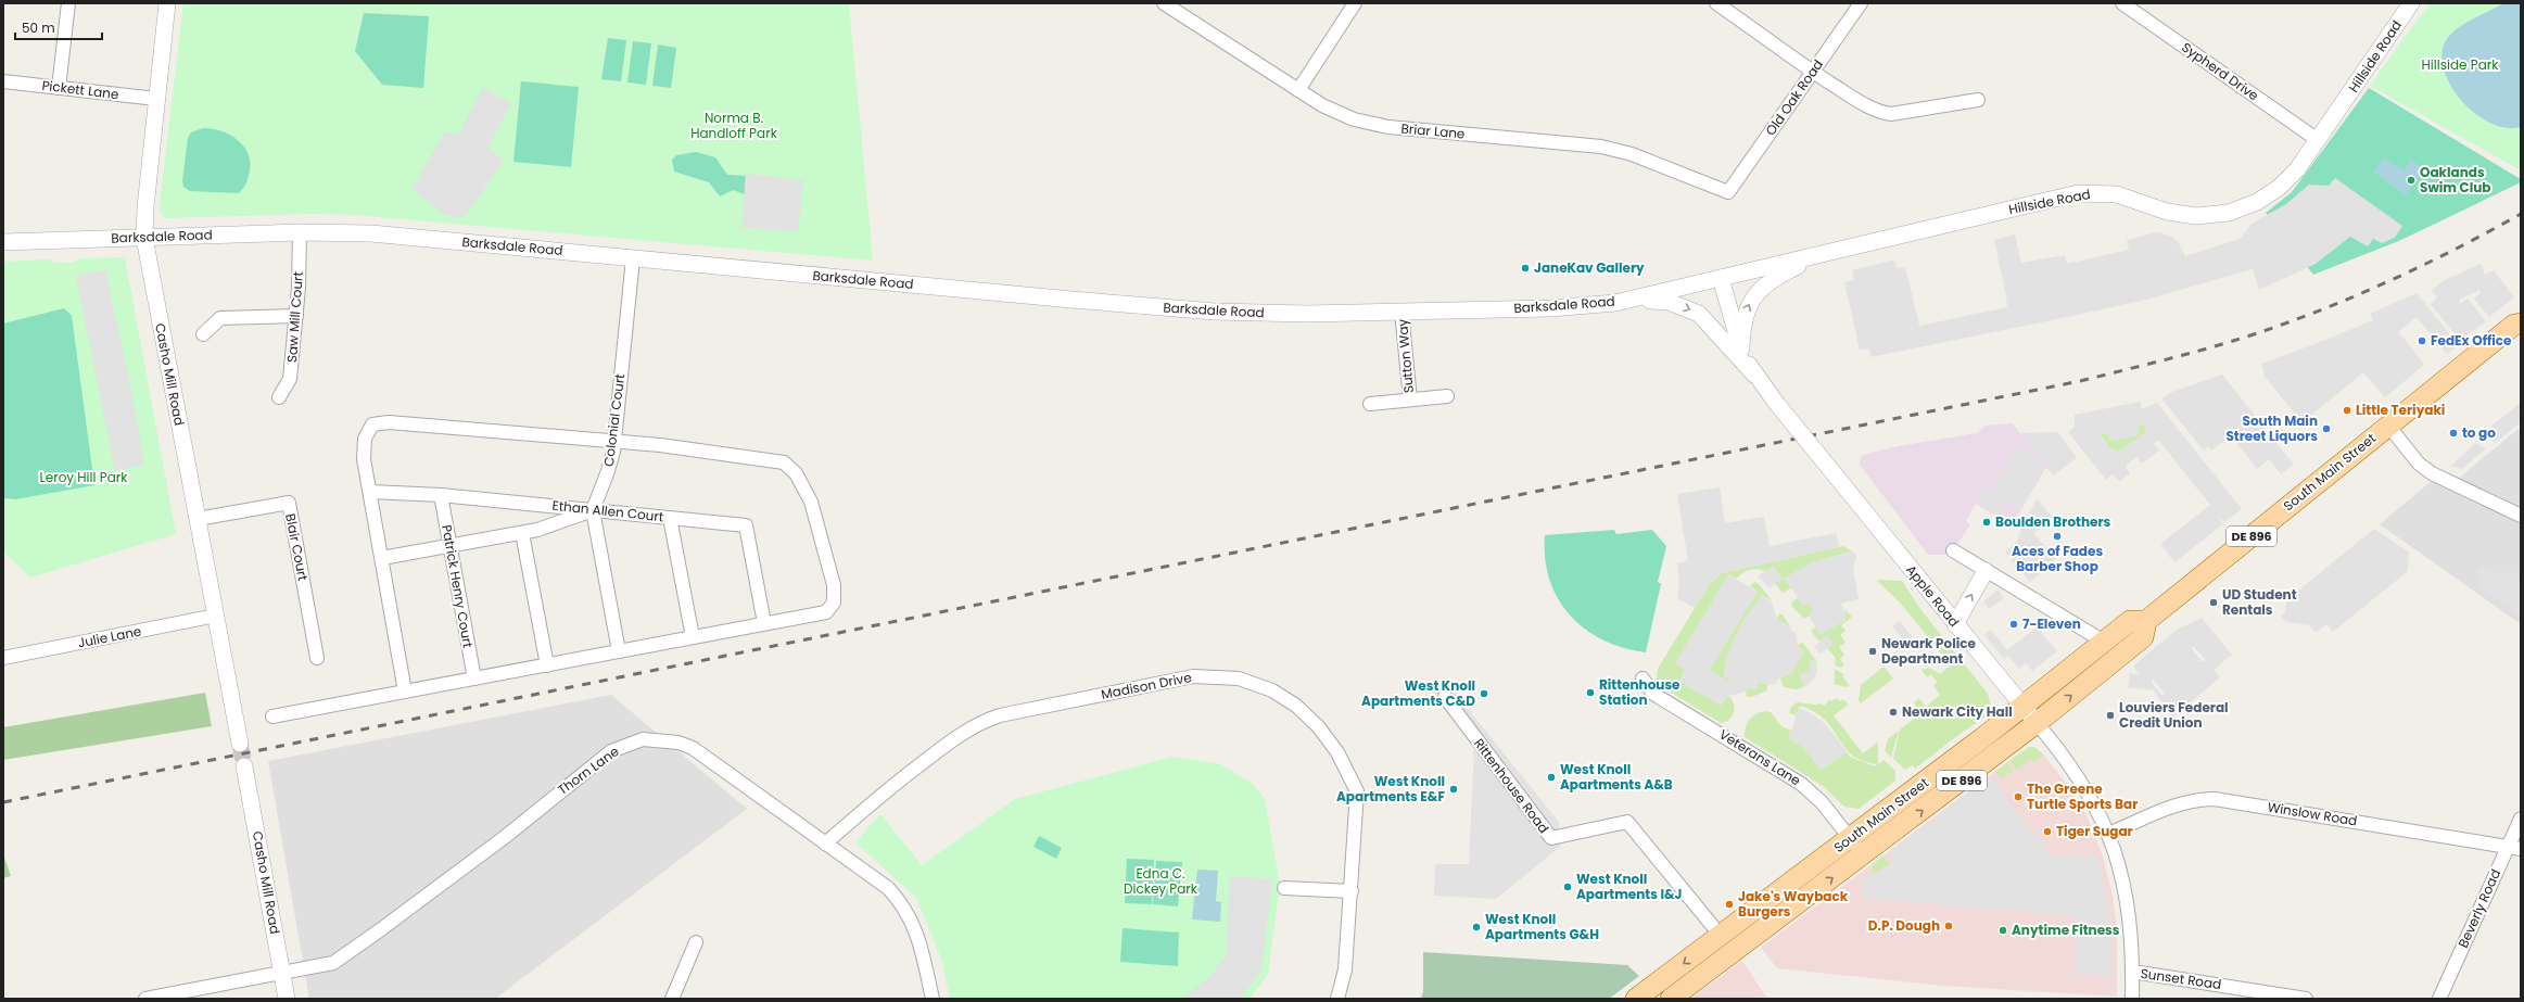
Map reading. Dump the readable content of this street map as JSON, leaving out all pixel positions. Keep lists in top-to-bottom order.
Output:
{
  "streets": {
    "main road": ["South Main Street", "DE 896"],
    "street": [
      "Hillside Road",
      "Sypherd Drive",
      "Pickett Lane",
      "Old Oak Road",
      "Briar Lane",
      "Barksdale Road",
      "Saw Mill Court",
      "Sutton Way",
      "Casho Mill Road",
      "Colonial Court",
      "Ethan Allen Court",
      "Blair Court",
      "Patrick Henry Court",
      "Apple Road",
      "Julie Lane",
      "Madison Drive",
      "Veterans Lane",
      "Thorn Lane",
      "Rittenhouse Road",
      "Winslow Road",
      "Beverly Road",
      "Sunset Road"
    ]
  },
  "crossings": [
    ["Hillside Road", "Sypherd Drive"],
    ["Hillside Road", "Barksdale Road"],
    ["Hillside Road", "Apple Road"],
    ["Pickett Lane", "Casho Mill Road"],
    ["Old Oak Road", "Briar Lane"],
    ["Barksdale Road", "Saw Mill Court"],
    ["Barksdale Road", "Sutton Way"],
    ["Barksdale Road", "Casho Mill Road"],
    ["Barksdale Road", "Colonial Court"],
    ["Barksdale Road", "Apple Road"],
    ["Casho Mill Road", "Blair Court"],
    ["Casho Mill Road", "Julie Lane"],
    ["Casho Mill Road", "Thorn Lane"],
    ["Colonial Court", "Ethan Allen Court"],
    ["South Main Street", "Apple Road"],
    ["South Main Street", "Veterans Lane"],
    ["South Main Street", "Rittenhouse Road"],
    ["Ethan Allen Court", "Patrick Henry Court"],
    ["Apple Road", "Winslow Road"],
    ["Apple Road", "Sunset Road"],
    ["Madison Drive", "Thorn Lane"],
    ["Winslow Road", "Beverly Road"]
  ],
  "parks": [
    "Hillside Park",
    "Norma B. Handloff Park",
    "Leroy Hill Park",
    "Edna C. Dickey Park"
  ],
  "places": [
    "Oaklands Swim Club",
    "JaneKav Gallery",
    "FedEx Office",
    "Little Teriyaki",
    "South Main Street Liquors",
    "to go",
    "Boulden Brothers",
    "Aces of Fades Barber Shop",
    "UD Student Rentals",
    "7-Eleven",
    "Newark Police Department",
    "Rittenhouse Station",
    "West Knoll Apartments C&D",
    "Newark City Hall",
    "Louviers Federal Credit Union",
    "West Knoll Apartments A&B",
    "West Knoll Apartments E&F",
    "The Greene Turtle Sports Bar",
    "Tiger Sugar",
    "West Knoll Apartments I&J",
    "Jake's Wayback Burgers",
    "D.P. Dough",
    "West Knoll Apartments G&H",
    "Anytime Fitness"
  ],
  "scale_bar": "50 m"
}
